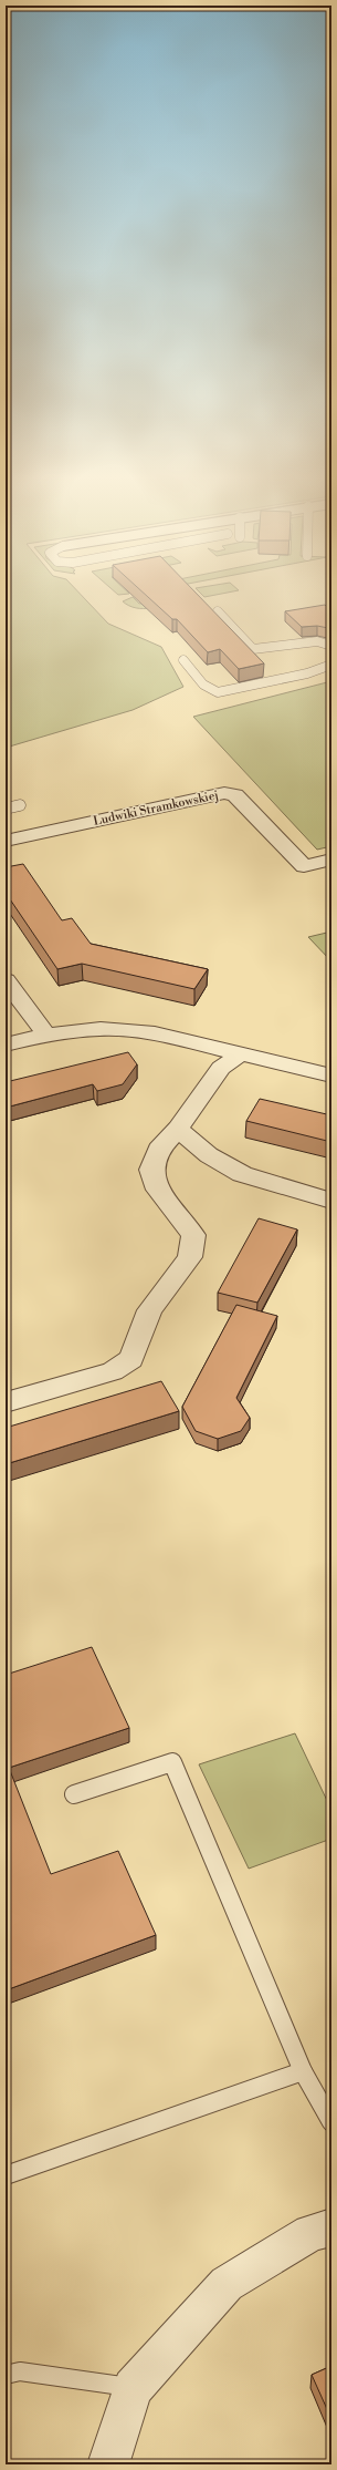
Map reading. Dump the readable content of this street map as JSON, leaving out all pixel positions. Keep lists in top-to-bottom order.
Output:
{
  "streets": {
    "street": ["Ludwiki Stramkowskiej"]
  }
}
